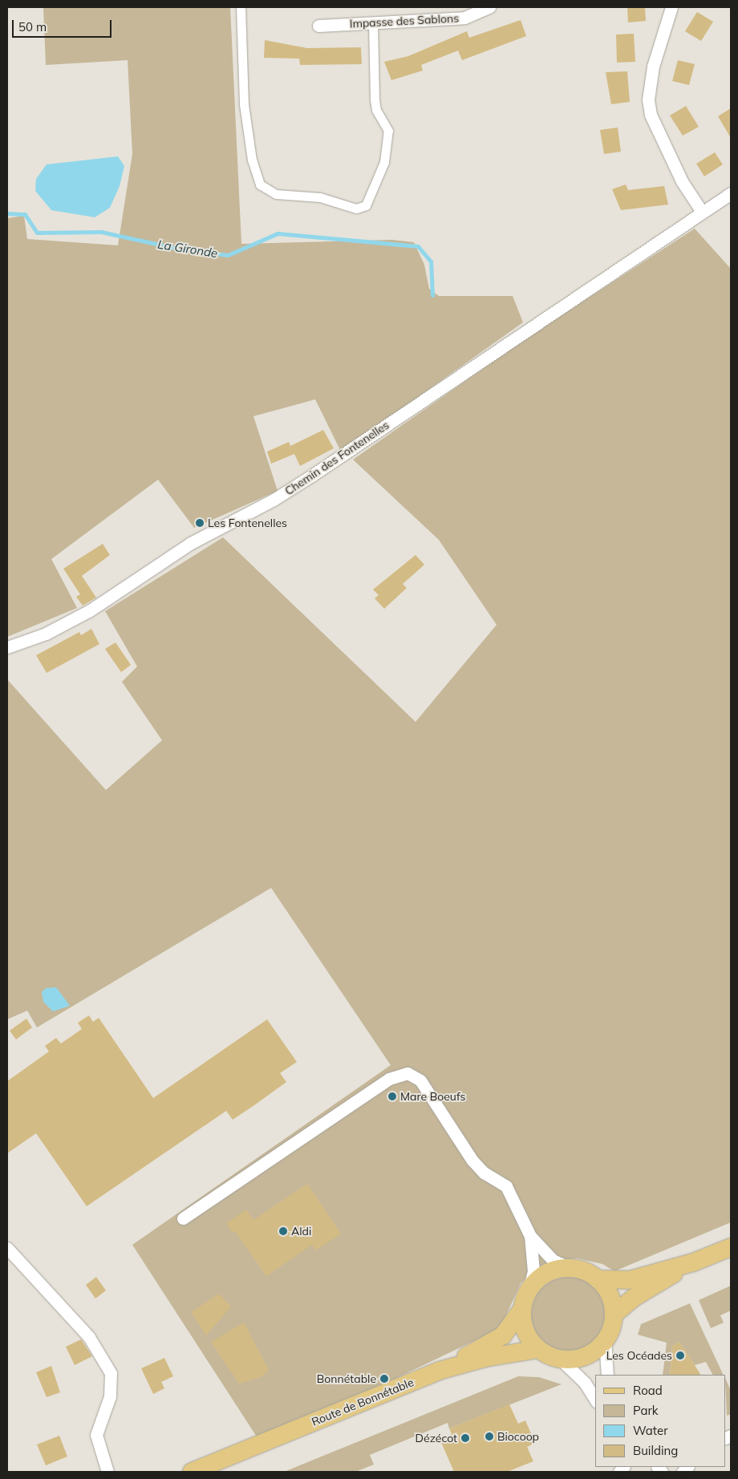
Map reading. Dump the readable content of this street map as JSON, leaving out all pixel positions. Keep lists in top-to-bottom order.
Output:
{
  "streets": {
    "main road": ["Route de Bonnétable"],
    "street": ["Impasse des Sablons", "Chemin des Fontenelles"]
  },
  "water": ["La Gironde"],
  "places": [
    "Les Fontenelles",
    "Mare Boeufs",
    "Aldi",
    "Les Océades",
    "Bonnétable",
    "Biocoop",
    "Dézécot"
  ],
  "legend": [
    "Road",
    "Park",
    "Water",
    "Building"
  ],
  "scale_bar": "50 m"
}
